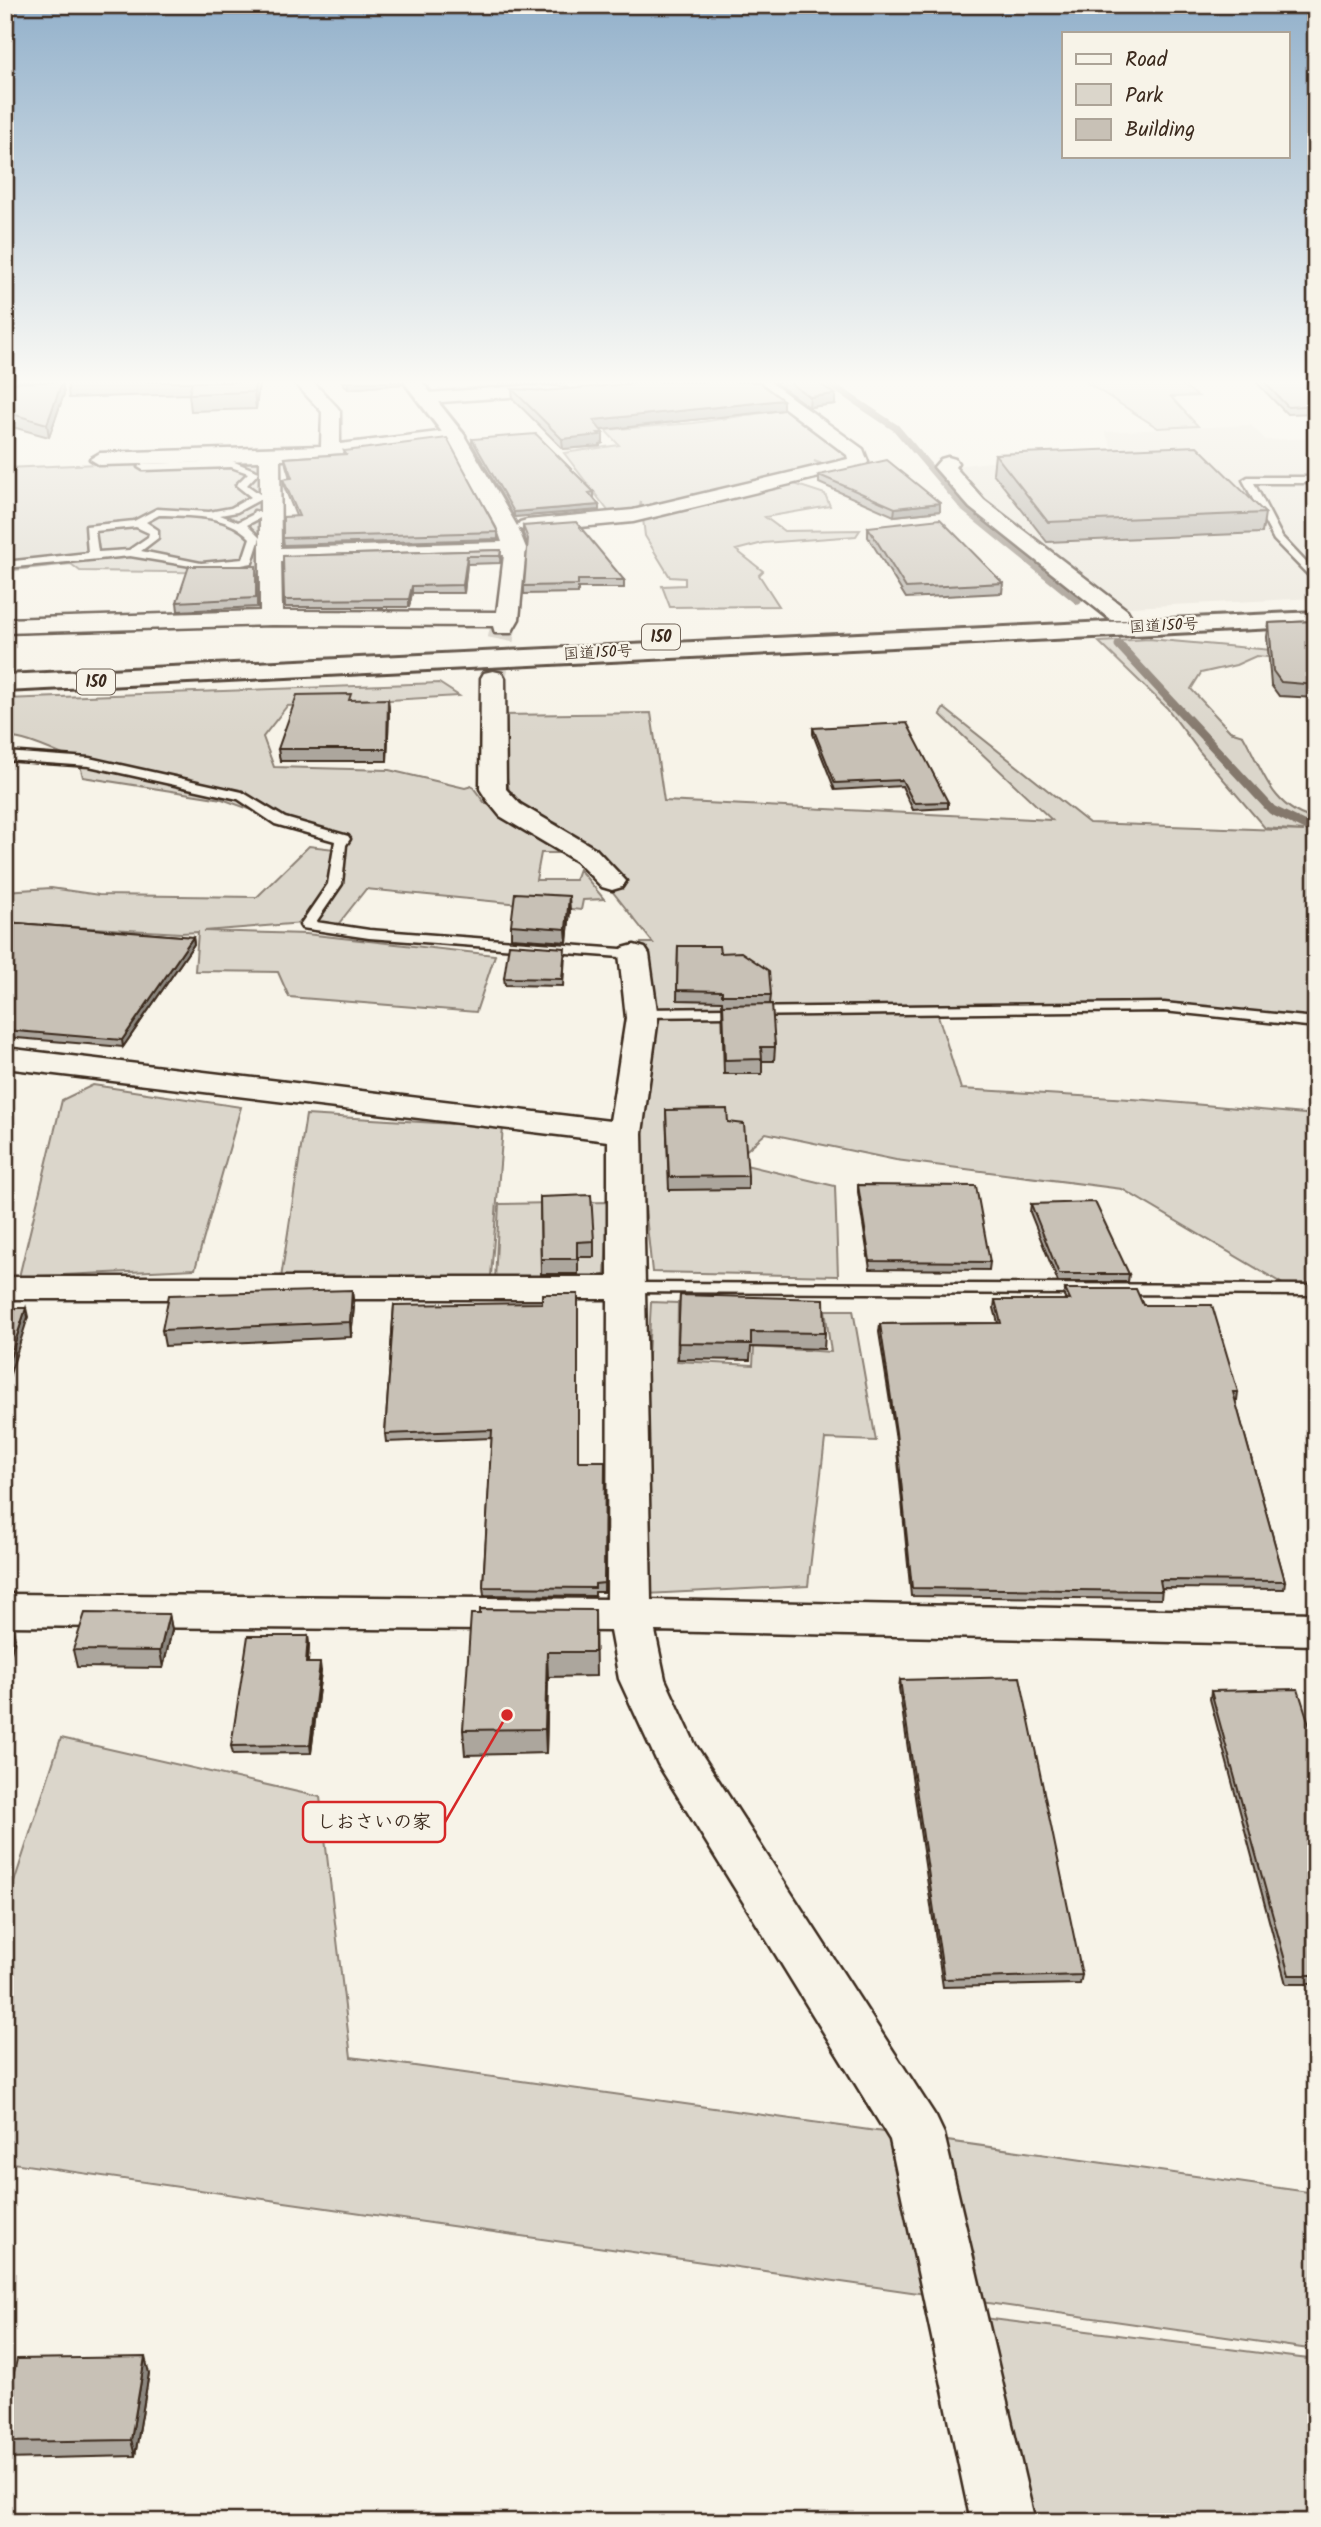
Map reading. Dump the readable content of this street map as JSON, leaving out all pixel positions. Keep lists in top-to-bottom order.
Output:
{
  "streets": {
    "main road": ["国道150号", "150"]
  },
  "crossings": [
    ["国道150号", "150"]
  ],
  "places": ["しおさいの家"],
  "legend": ["Road", "Park", "Building"]
}
